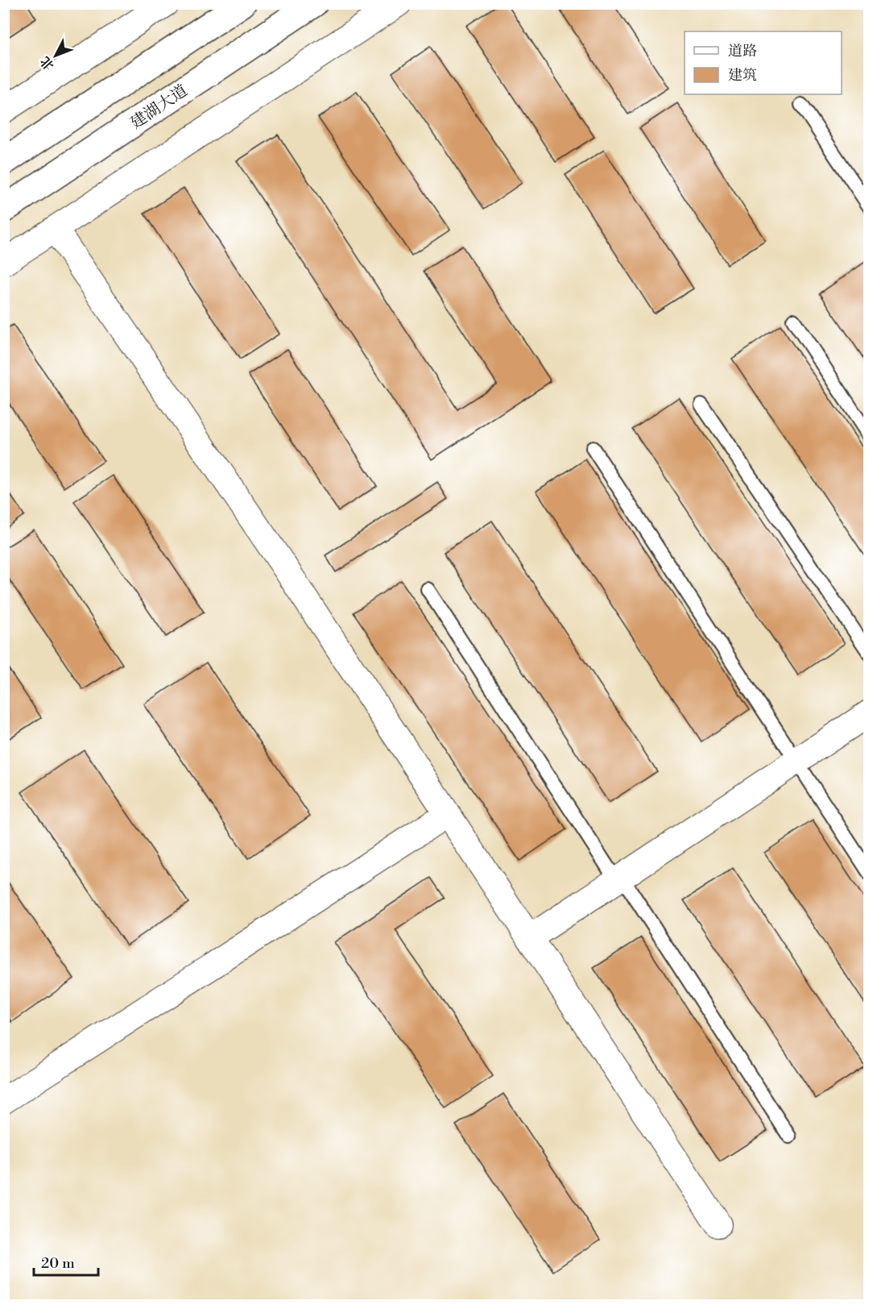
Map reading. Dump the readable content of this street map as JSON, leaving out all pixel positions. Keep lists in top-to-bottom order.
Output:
{
  "streets": {
    "main road": ["建湖大道"]
  },
  "legend": ["道路", "建筑"],
  "scale_bar": "20 m",
  "north": "bottom left"
}
